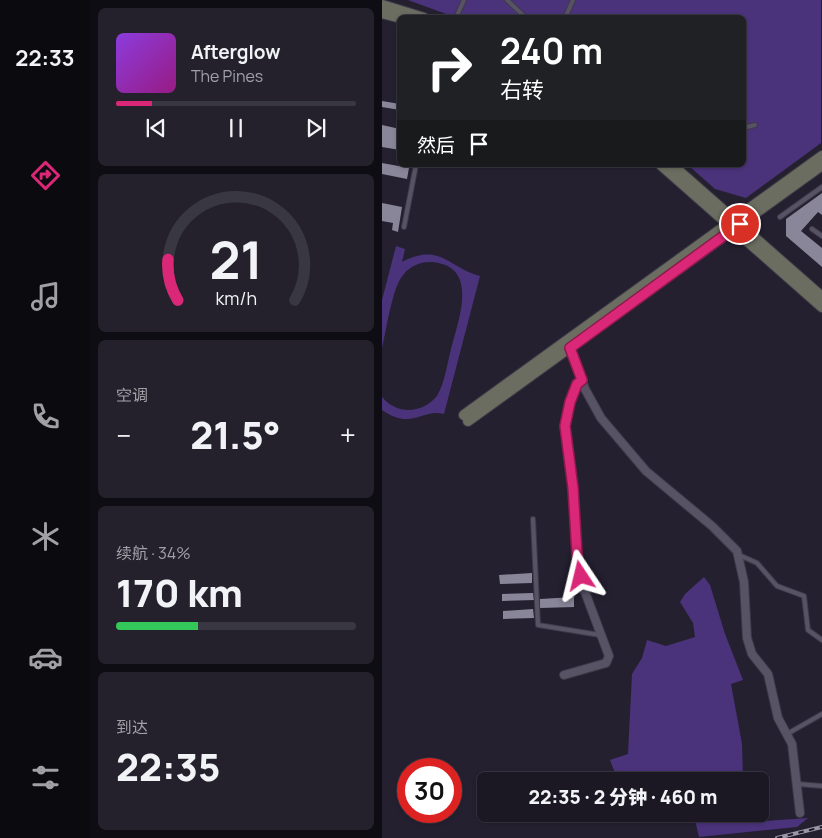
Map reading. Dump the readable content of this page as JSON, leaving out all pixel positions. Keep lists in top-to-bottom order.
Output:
{
  "page": {
    "tabs": "22:33",
    "turn": ["240 m", "右转"],
    "song": ["Afterglow", "The Pines"],
    "then": "然后",
    "tile": [
      "空调",
      ["续航 · 34%", "170 km"],
      ["到达", "22:35"]
    ],
    "heat": ["−", "21.5°", "+"],
    "limit": "30",
    "trip": "22:35 · 2 分钟 · 460 m",
    "gauge": ["21", "km/h"]
  }
}
